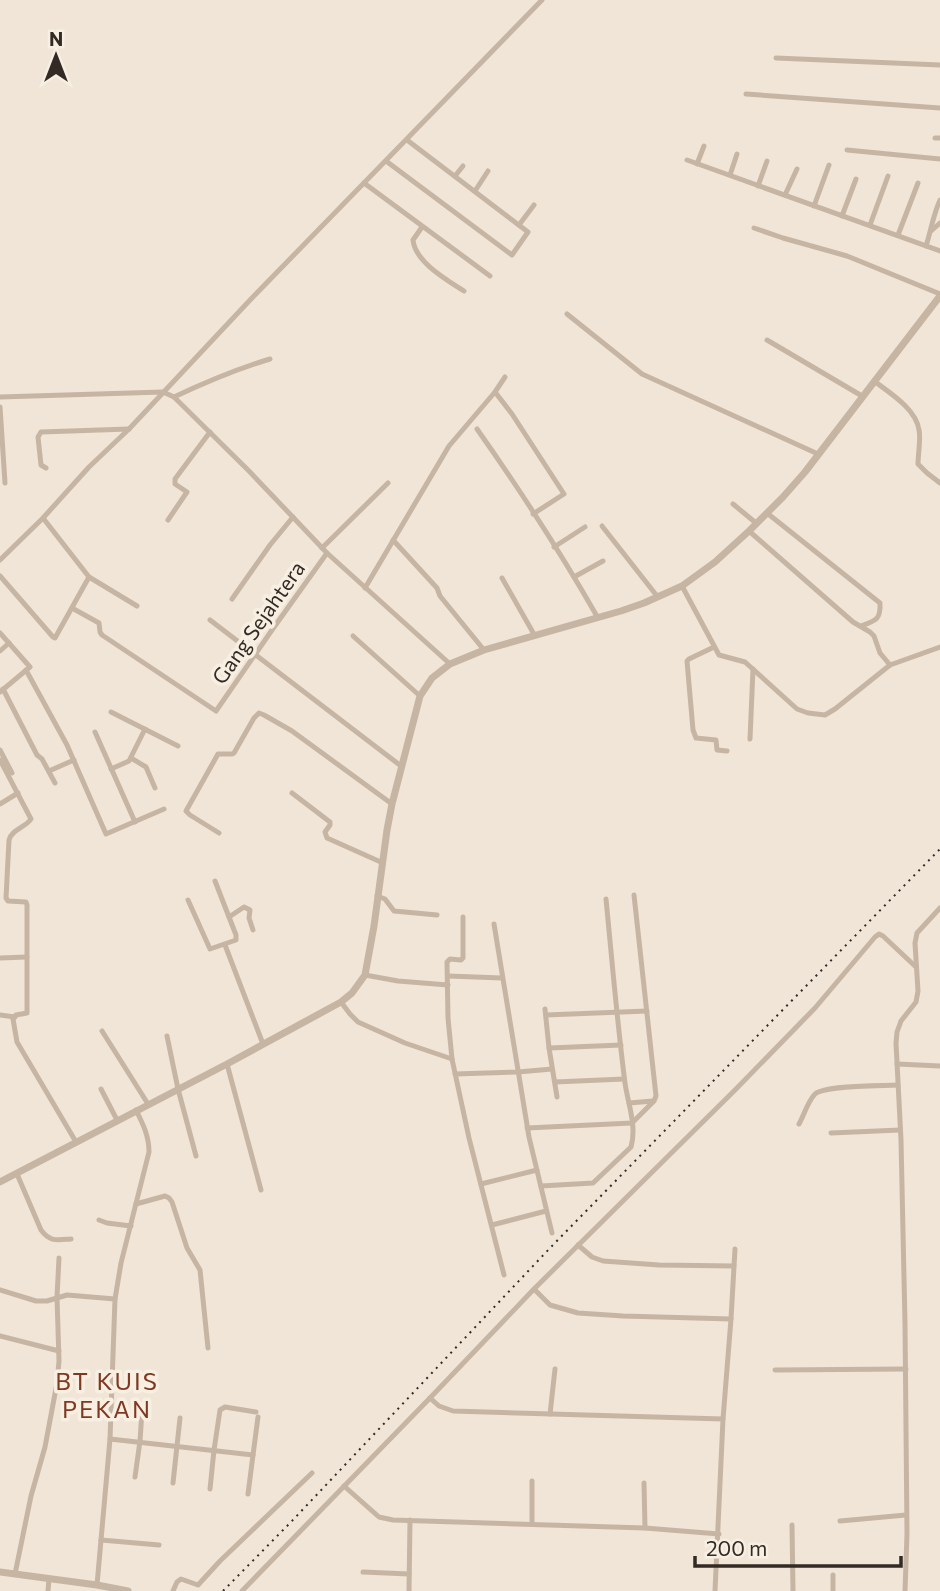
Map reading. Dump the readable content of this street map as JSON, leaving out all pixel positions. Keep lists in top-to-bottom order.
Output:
{
  "streets": {
    "street": ["Gang Sejahtera"]
  },
  "districts": ["BT KUIS PEKAN"],
  "scale_bar": "200 m",
  "north": "top"
}
